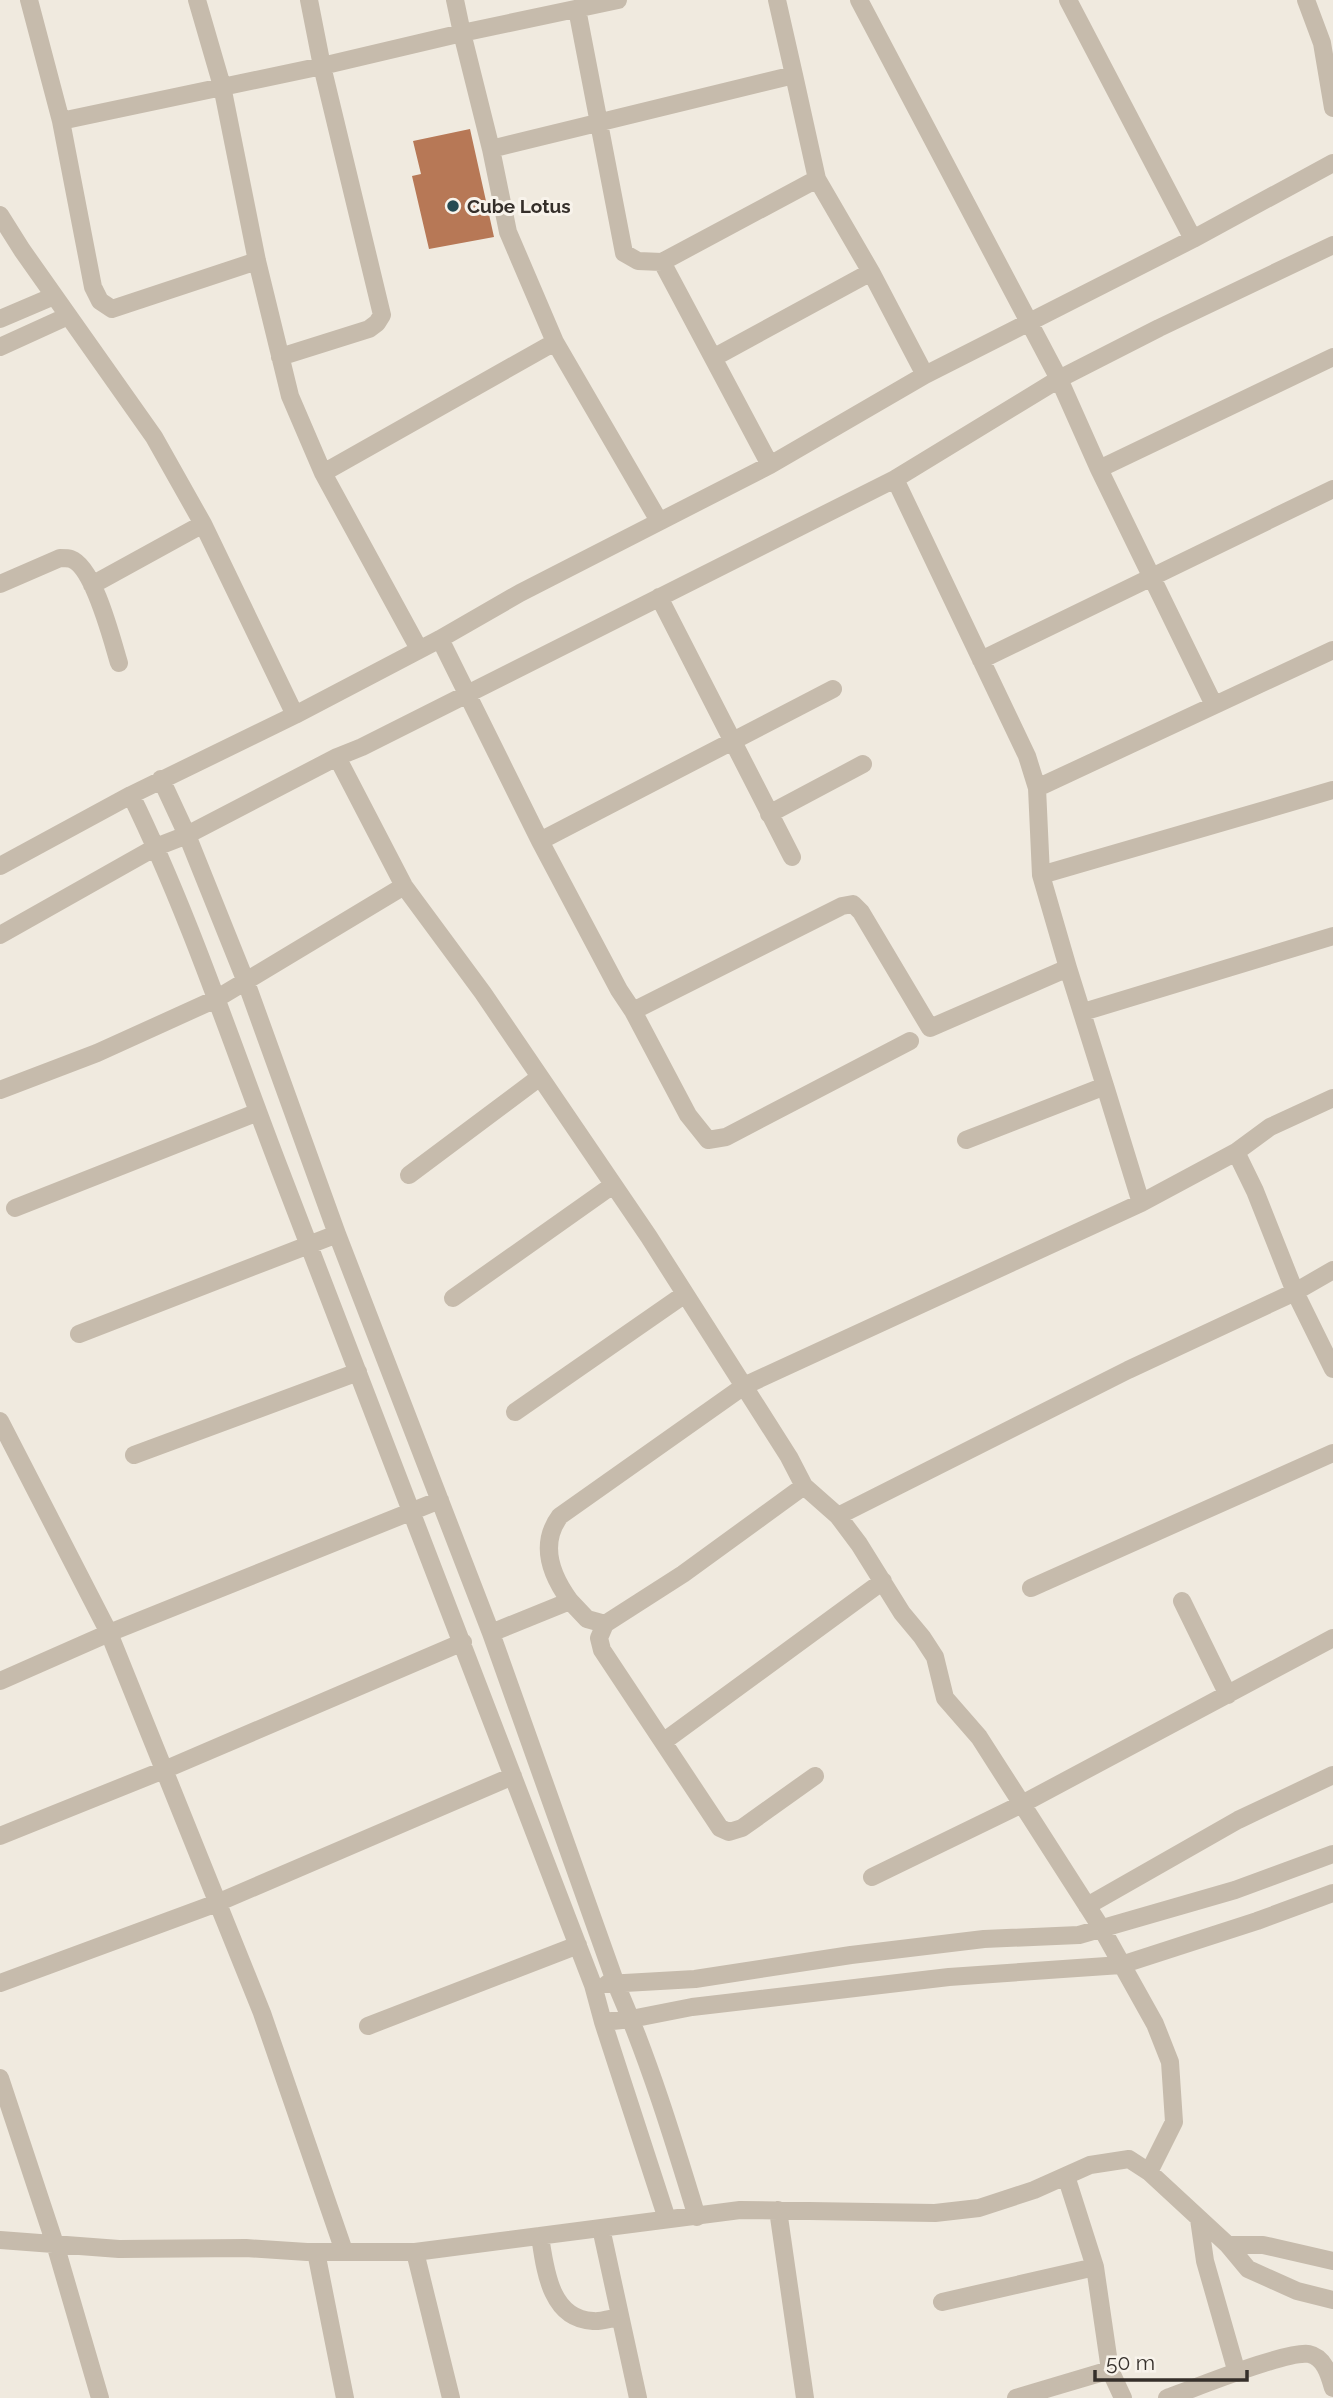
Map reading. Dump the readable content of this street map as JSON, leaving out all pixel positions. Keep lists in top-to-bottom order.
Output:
{
  "places": ["Cube Lotus"],
  "scale_bar": "50 m"
}
